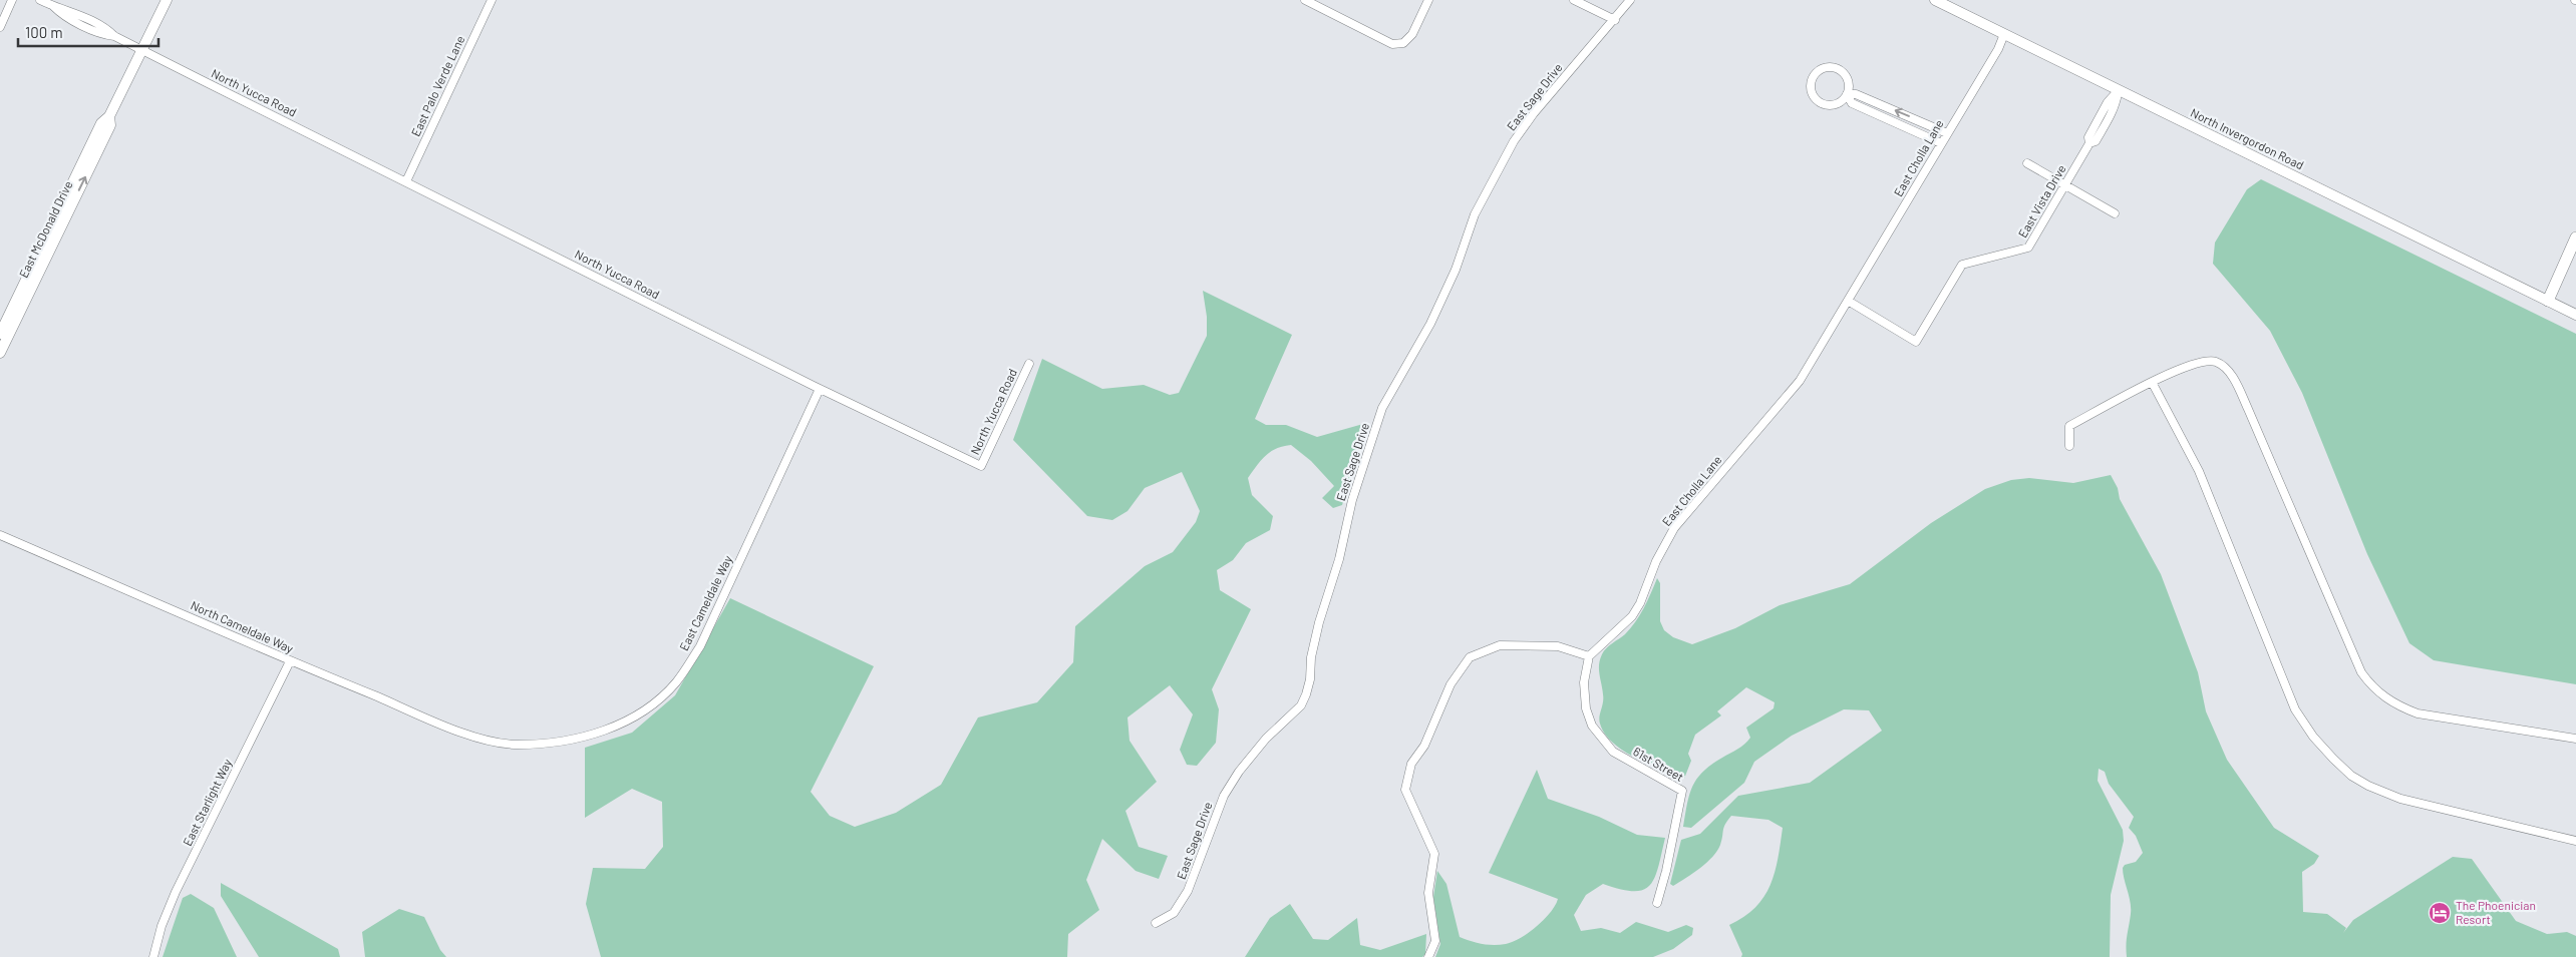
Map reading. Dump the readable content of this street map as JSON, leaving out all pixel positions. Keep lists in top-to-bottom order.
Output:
{
  "streets": {
    "street": [
      "East Palo Verde Lane",
      "North Yucca Road",
      "East Sage Drive",
      "North Invergordon Road",
      "East Cholla Lane",
      "East Vista Drive",
      "East McDonald Drive",
      "East Cameldale Way",
      "North Cameldale Way",
      "61st Street",
      "East Starlight Way"
    ]
  },
  "crossings": [
    ["East Palo Verde Lane", "North Yucca Road"],
    ["North Yucca Road", "East McDonald Drive"],
    ["North Yucca Road", "East Cameldale Way"],
    ["North Invergordon Road", "East Cholla Lane"],
    ["North Invergordon Road", "East Vista Drive"],
    ["East Cholla Lane", "East Vista Drive"],
    ["East Cholla Lane", "61st Street"],
    ["East Cameldale Way", "North Cameldale Way"],
    ["North Cameldale Way", "East Starlight Way"]
  ],
  "places": {
    "hotel": ["The Phoenician Resort"]
  },
  "scale_bar": "100 m"
}
